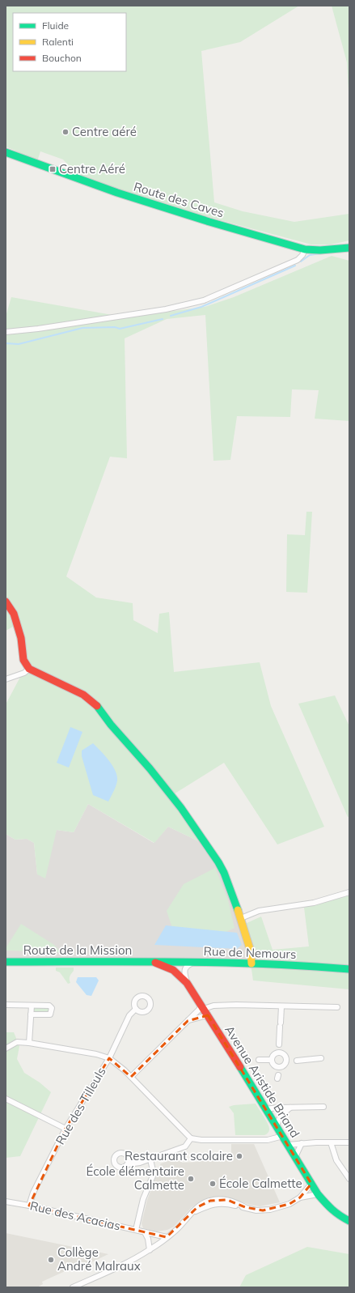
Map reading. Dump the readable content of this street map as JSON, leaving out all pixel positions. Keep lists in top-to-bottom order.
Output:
{
  "streets": {
    "street": [
      "Route des Caves",
      "Route de la Mission",
      "Rue de Nemours",
      "Avenue Aristide Briand",
      "Rue des Tilleuls",
      "Rue des Acacias"
    ]
  },
  "crossings": [
    ["Route de la Mission", "Rue de Nemours"],
    ["Route de la Mission", "Avenue Aristide Briand"],
    ["Rue de Nemours", "Avenue Aristide Briand"],
    ["Rue des Tilleuls", "Rue des Acacias"]
  ],
  "places": {
    "other": [
      "Centre aéré",
      "Restaurant scolaire",
      "École élémentaire Calmette",
      "École Calmette",
      "Collège André Malraux"
    ],
    "transit": ["Centre Aéré"]
  },
  "legend": ["Fluide", "Ralenti", "Bouchon"]
}
